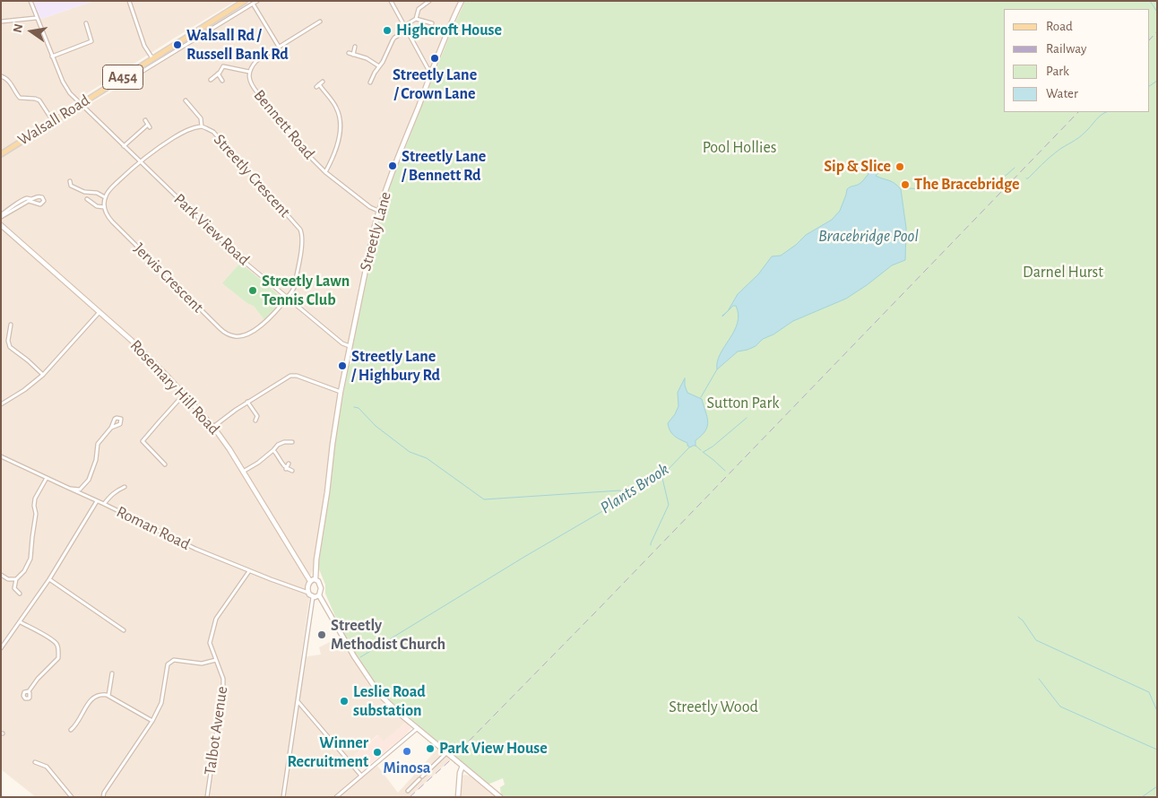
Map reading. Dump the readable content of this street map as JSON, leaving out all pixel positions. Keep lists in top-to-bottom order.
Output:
{
  "streets": {
    "main road": [
      "A454",
      "Walsall Road",
      "Streetly Lane",
      "Rosemary Hill Road"
    ],
    "street": [
      "Bennett Road",
      "Streetly Crescent",
      "Park View Road",
      "Jervis Crescent",
      "Roman Road",
      "Talbot Avenue"
    ]
  },
  "crossings": [
    ["Walsall Road", "Park View Road"],
    ["Bennett Road", "Streetly Lane"],
    ["Streetly Crescent", "Park View Road"],
    ["Streetly Crescent", "Jervis Crescent"],
    ["Park View Road", "Streetly Lane"],
    ["Park View Road", "Jervis Crescent"],
    ["Streetly Lane", "Rosemary Hill Road"],
    ["Streetly Lane", "Roman Road"],
    ["Rosemary Hill Road", "Roman Road"],
    ["Roman Road", "Talbot Avenue"]
  ],
  "water": ["Bracebridge Pool", "Plants Brook"],
  "parks": [
    "Pool Hollies",
    "Darnel Hurst",
    "Sutton Park",
    "Streetly Wood"
  ],
  "places": [
    "Highcroft House",
    "Walsall Rd / Russell Bank Rd",
    "Streetly Lane / Crown Lane",
    "Streetly Lane / Bennett Rd",
    "Sip & Slice",
    "The Bracebridge",
    "Streetly Lawn Tennis Club",
    "Streetly Lane / Highbury Rd",
    "Streetly Methodist Church",
    "Leslie Road substation",
    "Park View House",
    "Minosa",
    "Winner Recruitment"
  ],
  "legend": [
    "Road",
    "Railway",
    "Park",
    "Water"
  ],
  "north": "left"
}
